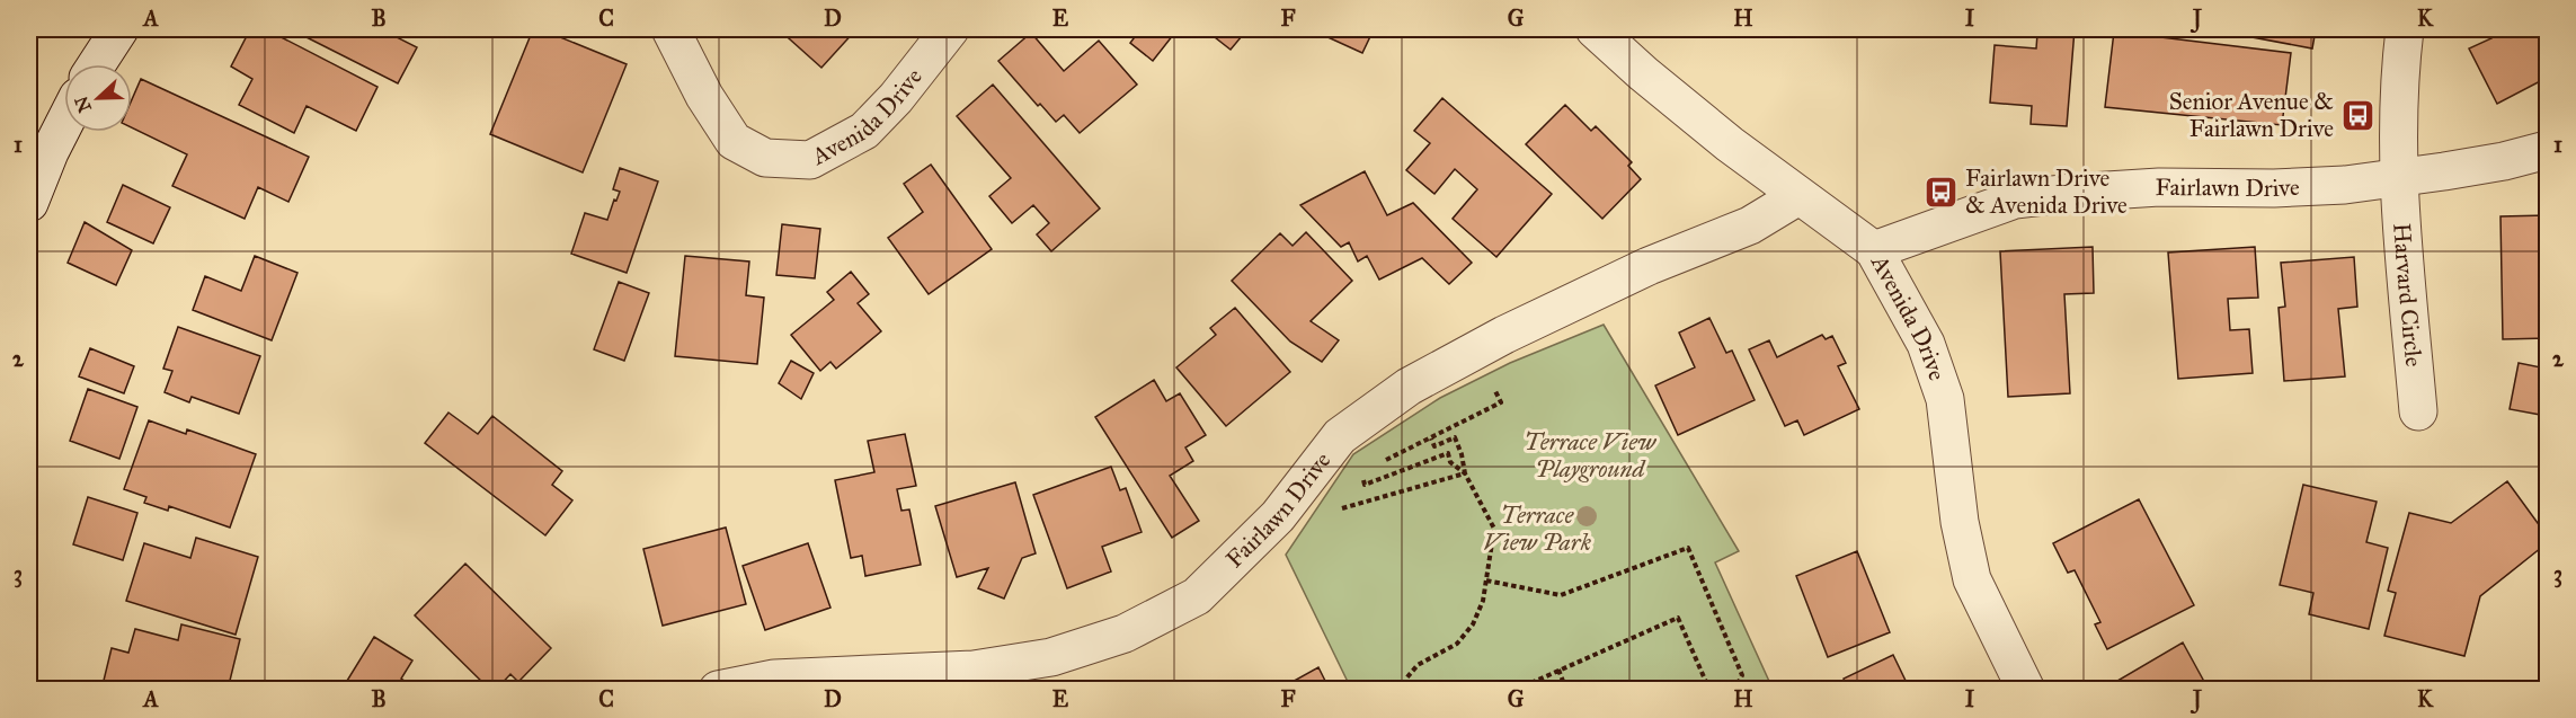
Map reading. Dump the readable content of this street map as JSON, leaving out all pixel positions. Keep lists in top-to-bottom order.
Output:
{
  "streets": {
    "street": ["Avenida Drive", "Fairlawn Drive", "Harvard Circle"]
  },
  "crossings": [
    ["Avenida Drive", "Fairlawn Drive"],
    ["Fairlawn Drive", "Harvard Circle"]
  ],
  "parks": ["Terrace View Playground", "Terrace View Park"],
  "places": {
    "bus stop": ["Senior Avenue & Fairlawn Drive", "Fairlawn Drive & Avenida Drive"]
  },
  "north": "left",
  "grid": {
    "columns": [
      "A",
      "B",
      "C",
      "D",
      "E",
      "F",
      "G",
      "H",
      "I",
      "J",
      "K"
    ],
    "rows": ["1", "2", "3"]
  }
}
